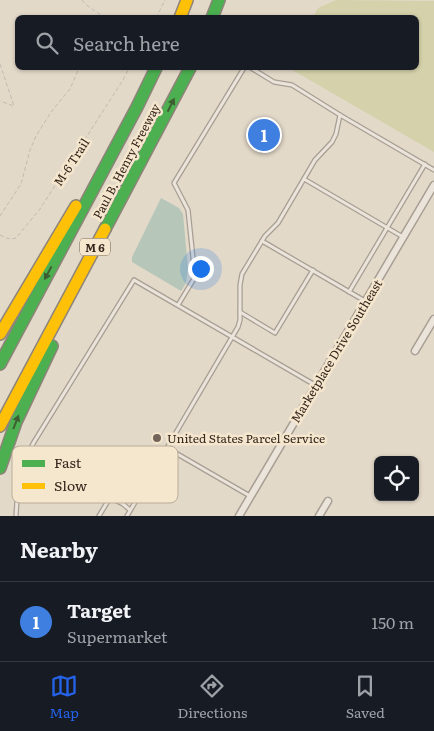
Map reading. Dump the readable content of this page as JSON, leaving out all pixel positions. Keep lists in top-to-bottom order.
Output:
{
  "streets": {
    "highway": ["Paul B. Henry Freeway", "M 6"],
    "street": ["Marketplace Drive Southeast"],
    "path": ["M-6 Trail"]
  },
  "places": ["United States Parcel Service"],
  "legend": ["Fast", "Slow"],
  "page": {
    "search": "Search here",
    "pins": "1",
    "heading": "Nearby",
    "list": [
      {
        "mark": "1",
        "name": "Target",
        "note": "Supermarket",
        "value": "150 m"
      }
    ],
    "nav": ["Map", "Directions", "Saved"]
  }
}
